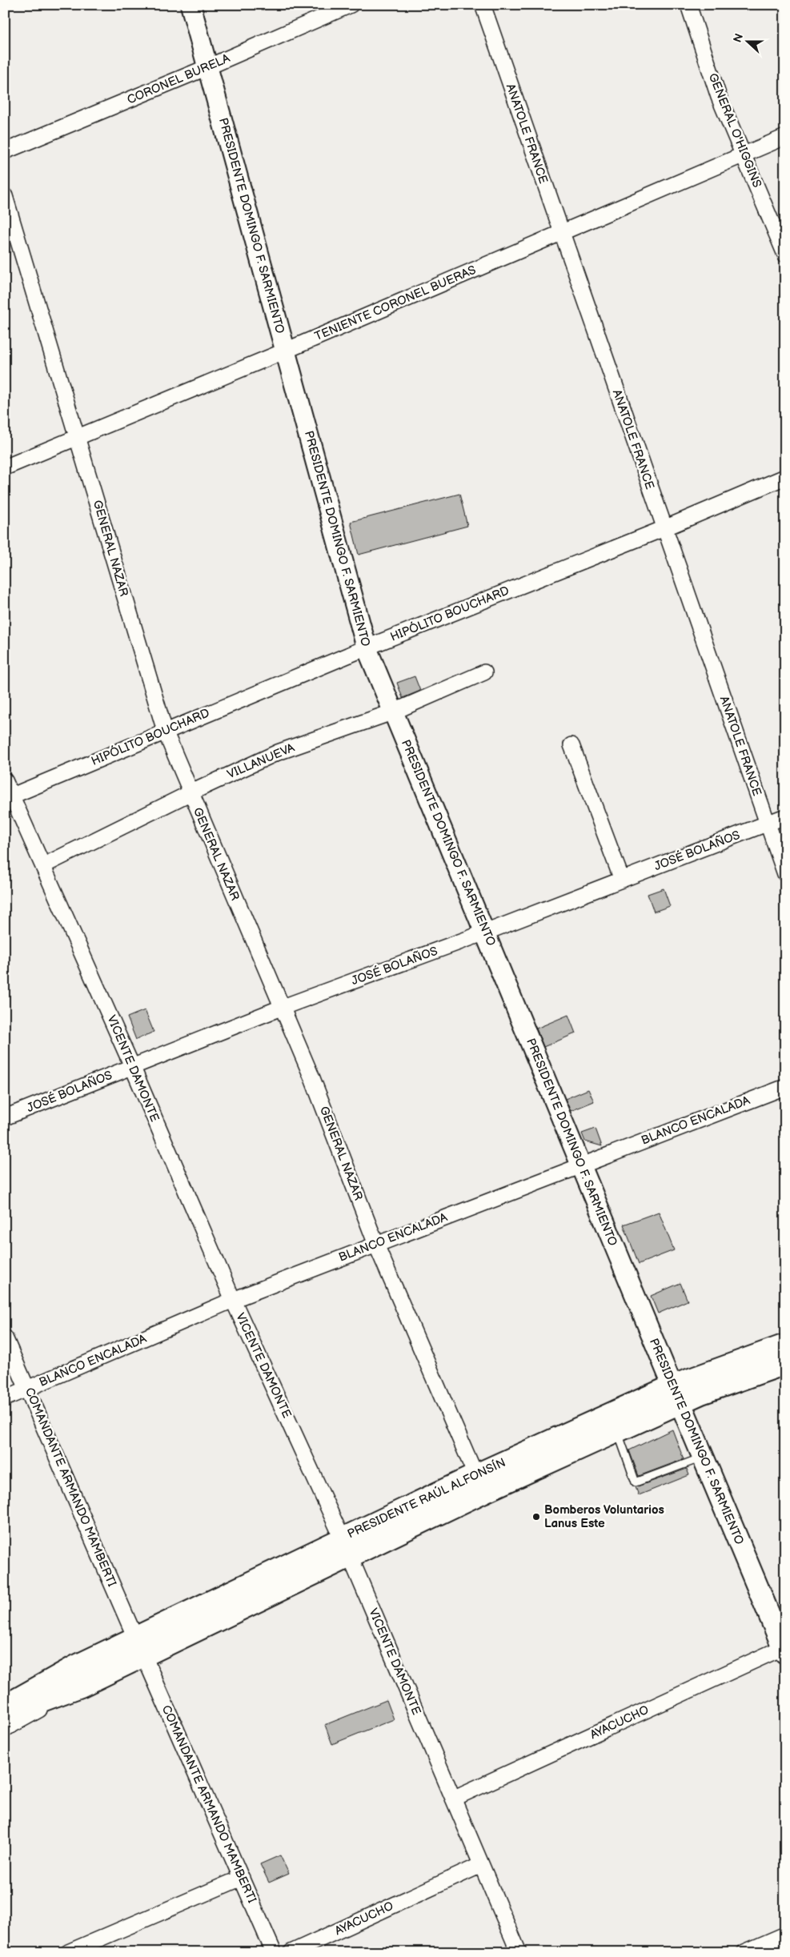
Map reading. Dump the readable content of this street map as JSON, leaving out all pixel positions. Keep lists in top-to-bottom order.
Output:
{
  "streets": {
    "main road": ["PRESIDENTE DOMINGO F. SARMIENTO", "PRESIDENTE RAÚL ALFONSÍN"],
    "street": [
      "CORONEL BURELA",
      "GENERAL O'HIGGINS",
      "ANATOLE FRANCE",
      "TENIENTE CORONEL BUERAS",
      "GENERAL NAZAR",
      "HIPÓLITO BOUCHARD",
      "VILLANUEVA",
      "JOSÉ BOLAÑOS",
      "VICENTE DAMONTE",
      "BLANCO ENCALADA",
      "COMANDANTE ARMANDO MAMBERTI",
      "AYACUCHO"
    ]
  },
  "crossings": [
    ["CORONEL BURELA", "PRESIDENTE DOMINGO F. SARMIENTO"],
    ["GENERAL O'HIGGINS", "TENIENTE CORONEL BUERAS"],
    ["ANATOLE FRANCE", "TENIENTE CORONEL BUERAS"],
    ["ANATOLE FRANCE", "HIPÓLITO BOUCHARD"],
    ["ANATOLE FRANCE", "JOSÉ BOLAÑOS"],
    ["PRESIDENTE DOMINGO F. SARMIENTO", "TENIENTE CORONEL BUERAS"],
    ["PRESIDENTE DOMINGO F. SARMIENTO", "HIPÓLITO BOUCHARD"],
    ["PRESIDENTE DOMINGO F. SARMIENTO", "VILLANUEVA"],
    ["PRESIDENTE DOMINGO F. SARMIENTO", "JOSÉ BOLAÑOS"],
    ["PRESIDENTE DOMINGO F. SARMIENTO", "BLANCO ENCALADA"],
    ["PRESIDENTE DOMINGO F. SARMIENTO", "PRESIDENTE RAÚL ALFONSÍN"],
    ["PRESIDENTE DOMINGO F. SARMIENTO", "AYACUCHO"],
    ["TENIENTE CORONEL BUERAS", "GENERAL NAZAR"],
    ["GENERAL NAZAR", "HIPÓLITO BOUCHARD"],
    ["GENERAL NAZAR", "VILLANUEVA"],
    ["GENERAL NAZAR", "JOSÉ BOLAÑOS"],
    ["GENERAL NAZAR", "BLANCO ENCALADA"],
    ["GENERAL NAZAR", "PRESIDENTE RAÚL ALFONSÍN"],
    ["HIPÓLITO BOUCHARD", "VICENTE DAMONTE"],
    ["VILLANUEVA", "VICENTE DAMONTE"],
    ["JOSÉ BOLAÑOS", "VICENTE DAMONTE"],
    ["VICENTE DAMONTE", "BLANCO ENCALADA"],
    ["VICENTE DAMONTE", "PRESIDENTE RAÚL ALFONSÍN"],
    ["VICENTE DAMONTE", "AYACUCHO"],
    ["BLANCO ENCALADA", "COMANDANTE ARMANDO MAMBERTI"],
    ["COMANDANTE ARMANDO MAMBERTI", "PRESIDENTE RAÚL ALFONSÍN"]
  ],
  "places": ["Bomberos Voluntarios Lanus Este"],
  "north": "left"
}
